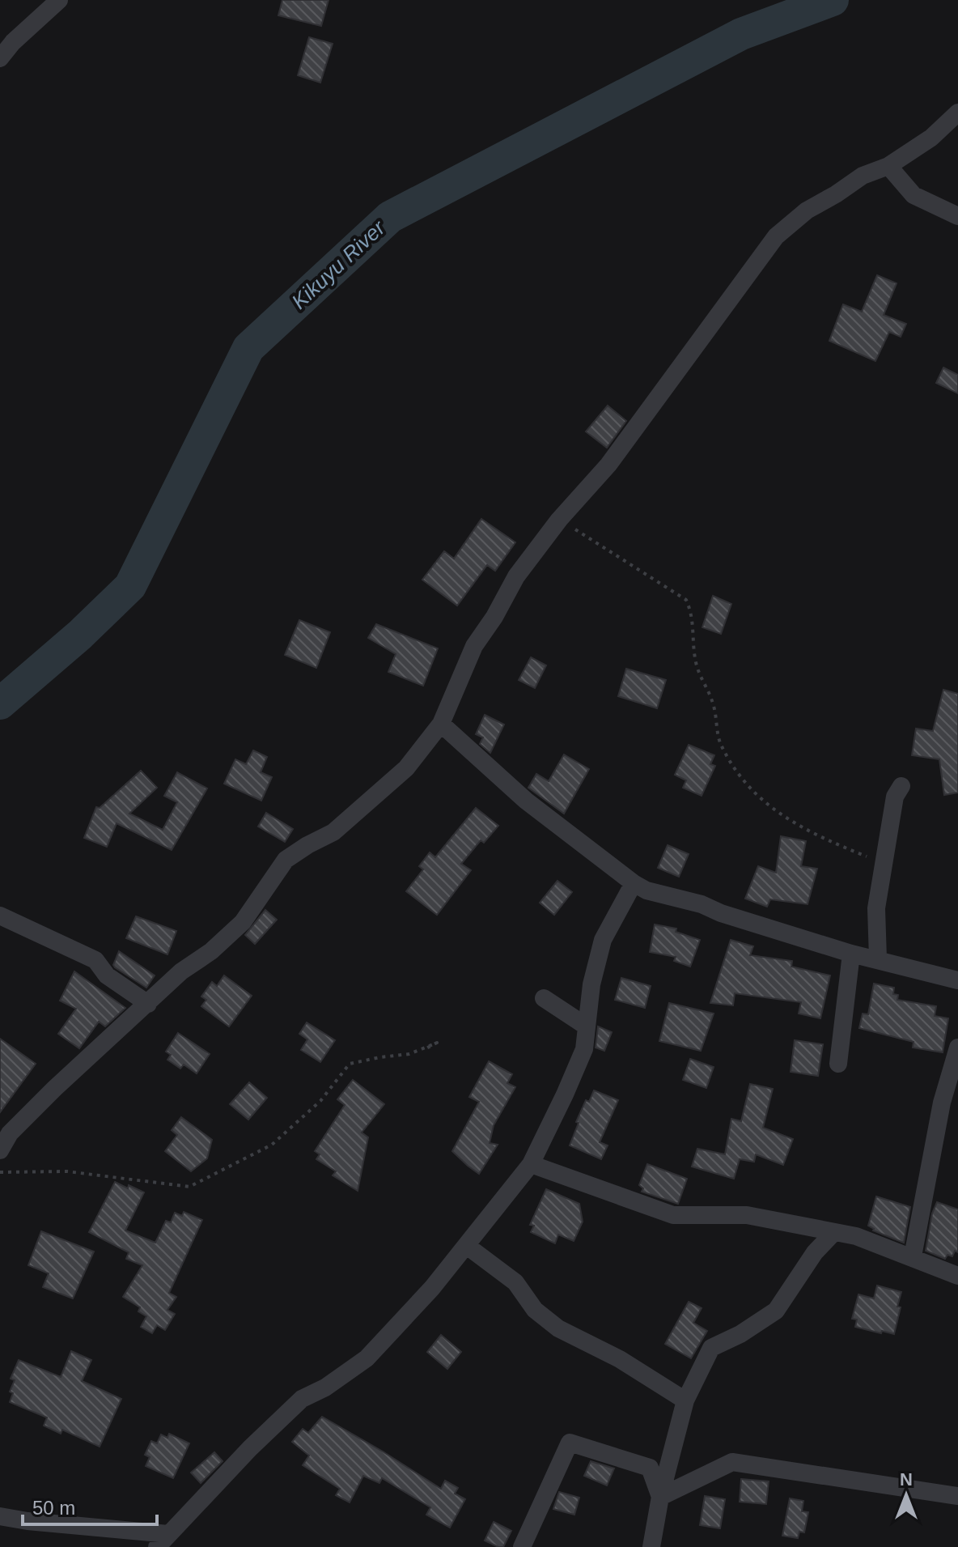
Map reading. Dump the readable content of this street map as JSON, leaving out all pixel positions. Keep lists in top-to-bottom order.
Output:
{
  "water": ["Kikuyu River"],
  "scale_bar": "50 m",
  "north": "top"
}
